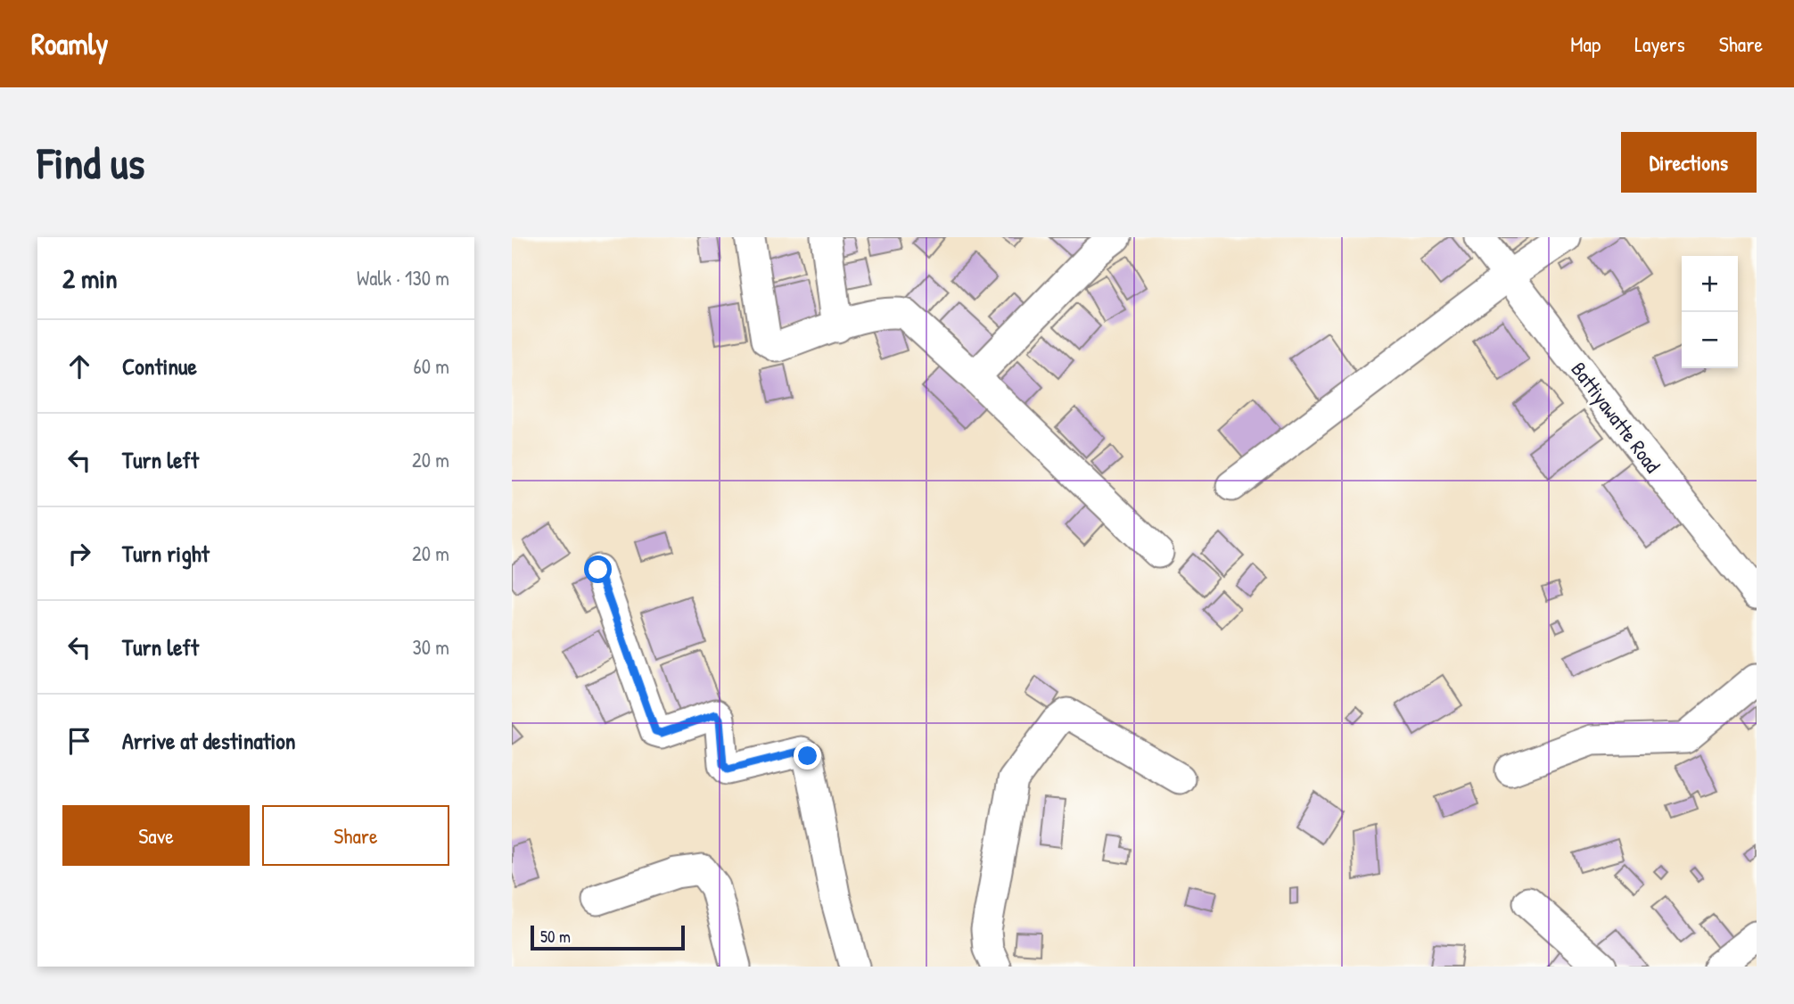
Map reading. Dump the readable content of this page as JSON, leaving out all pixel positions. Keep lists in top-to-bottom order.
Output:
{
  "streets": {
    "street": ["Battiyawatte Road"]
  },
  "scale_bar": "50 m",
  "page": {
    "header": "Roamly",
    "nav": ["Map", "Layers", "Share"],
    "buttons": [
      "Directions",
      ["Save", "Share"]
    ],
    "title": "Find us",
    "heading": ["2 min", "Walk · 130 m"],
    "map_buttons": ["+", "−"],
    "list": [
      ["Continue", "60 m"],
      ["Turn left", "20 m"],
      ["Turn right", "20 m"],
      ["Turn left", "30 m"],
      "Arrive at destination"
    ],
    "scale": "50 m"
  }
}
